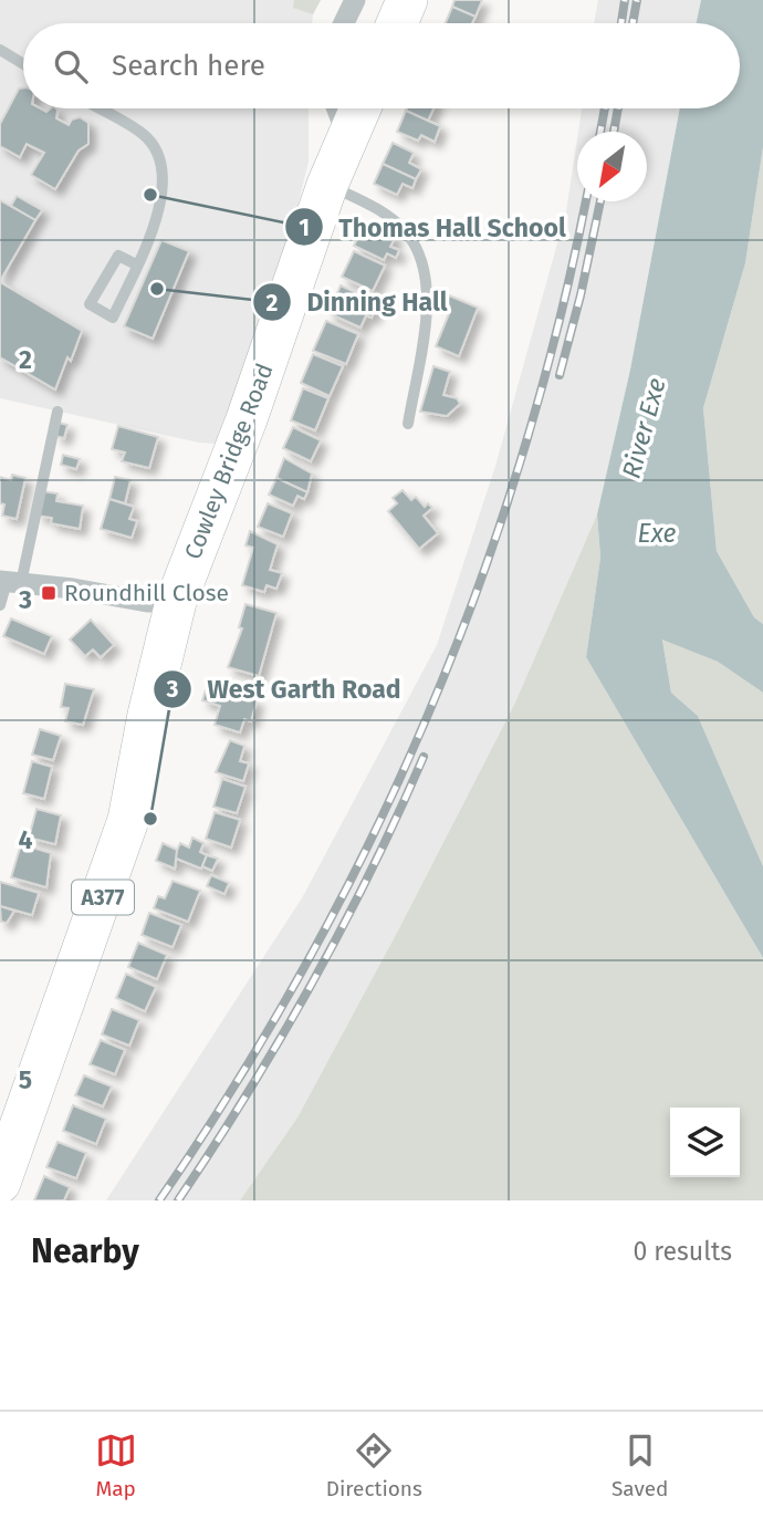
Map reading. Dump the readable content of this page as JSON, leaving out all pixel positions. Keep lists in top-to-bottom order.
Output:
{
  "streets": {
    "highway": ["Cowley Bridge Road", "A377"]
  },
  "water": ["River Exe", "Exe"],
  "places": {
    "other": ["Thomas Hall School", "Dinning Hall", "West Garth Road"],
    "transit": ["Roundhill Close"]
  },
  "north": "bottom left",
  "page": {
    "search": "Search here",
    "heading": ["Nearby", "0 results"],
    "nav": ["Map", "Directions", "Saved"]
  },
  "grid": {
    "rows": [
      "2",
      "3",
      "4",
      "5"
    ]
  }
}
